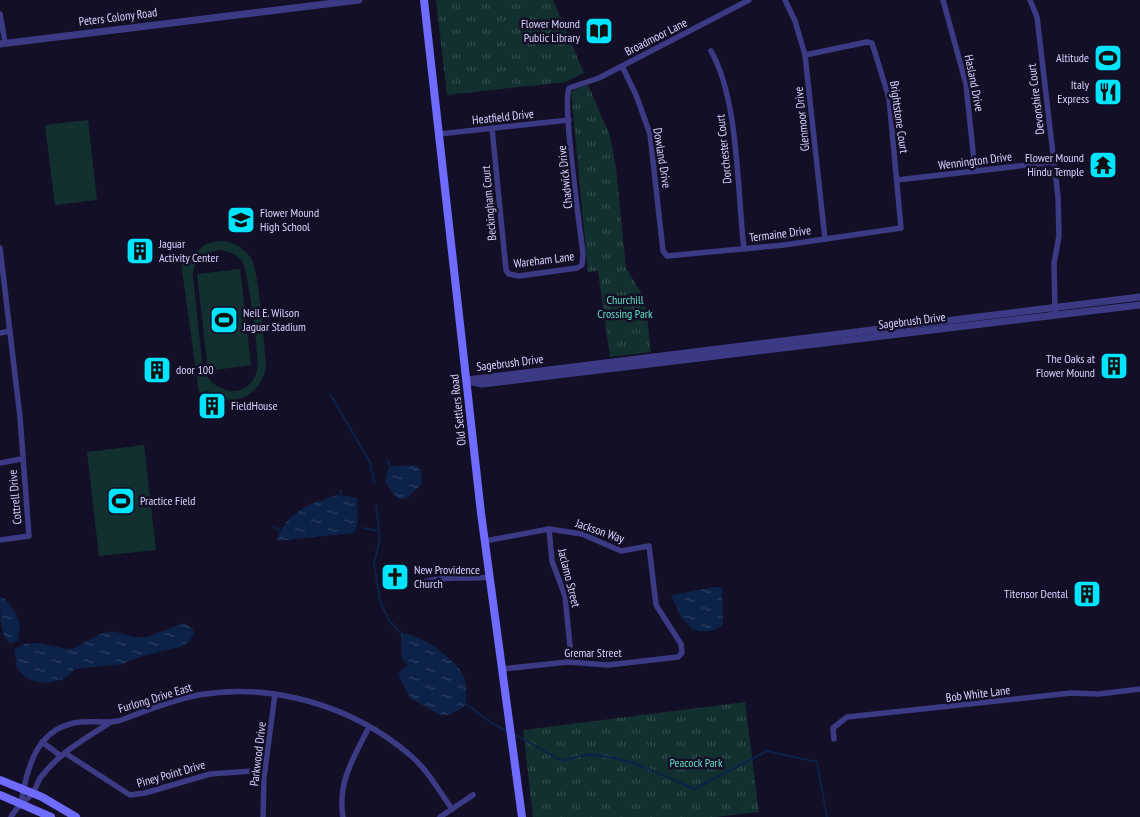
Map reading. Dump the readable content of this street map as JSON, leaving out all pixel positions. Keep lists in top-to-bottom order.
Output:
{
  "streets": {
    "main road": ["Old Settlers Road"],
    "street": [
      "Peters Colony Road",
      "Broadmoor Lane",
      "Hasland Drive",
      "Devonshire Court",
      "Heatfield Drive",
      "Brightstone Court",
      "Glenmoor Drive",
      "Dorchester Court",
      "Dowland Drive",
      "Wennington Drive",
      "Chadwick Drive",
      "Beckingham Court",
      "Termaine Drive",
      "Wareham Lane",
      "Sagebrush Drive",
      "Cottrell Drive",
      "Jackson Way",
      "Jaclamo Street",
      "Gremar Street",
      "Bob White Lane",
      "Furlong Drive East",
      "Parkwood Drive",
      "Piney Point Drive"
    ]
  },
  "crossings": [
    ["Broadmoor Lane", "Dowland Drive"],
    ["Broadmoor Lane", "Chadwick Drive"],
    ["Hasland Drive", "Wennington Drive"],
    ["Devonshire Court", "Wennington Drive"],
    ["Devonshire Court", "Sagebrush Drive"],
    ["Heatfield Drive", "Chadwick Drive"],
    ["Heatfield Drive", "Beckingham Court"],
    ["Heatfield Drive", "Old Settlers Road"],
    ["Brightstone Court", "Glenmoor Drive"],
    ["Brightstone Court", "Wennington Drive"],
    ["Brightstone Court", "Termaine Drive"],
    ["Glenmoor Drive", "Termaine Drive"],
    ["Dorchester Court", "Termaine Drive"],
    ["Dowland Drive", "Termaine Drive"],
    ["Chadwick Drive", "Wareham Lane"],
    ["Beckingham Court", "Wareham Lane"],
    ["Sagebrush Drive", "Old Settlers Road"],
    ["Old Settlers Road", "Jackson Way"],
    ["Old Settlers Road", "Gremar Street"],
    ["Jackson Way", "Jaclamo Street"],
    ["Jackson Way", "Gremar Street"],
    ["Jaclamo Street", "Gremar Street"],
    ["Furlong Drive East", "Parkwood Drive"],
    ["Furlong Drive East", "Piney Point Drive"],
    ["Parkwood Drive", "Piney Point Drive"]
  ],
  "parks": ["Churchill Crossing Park", "Peacock Park"],
  "places": {
    "library": ["Flower Mound Public Library"],
    "sports": ["Altitude", "Neil E. Wilson Jaguar Stadium", "Practice Field"],
    "restaurant": ["Italy Express"],
    "temple": ["Flower Mound Hindu Temple"],
    "school or university": ["Flower Mound High School"],
    "building": [
      "Jaguar Activity Center",
      "The Oaks at Flower Mound",
      "door 100",
      "FieldHouse",
      "Titensor Dental"
    ],
    "church": ["New Providence Church"]
  }
}
